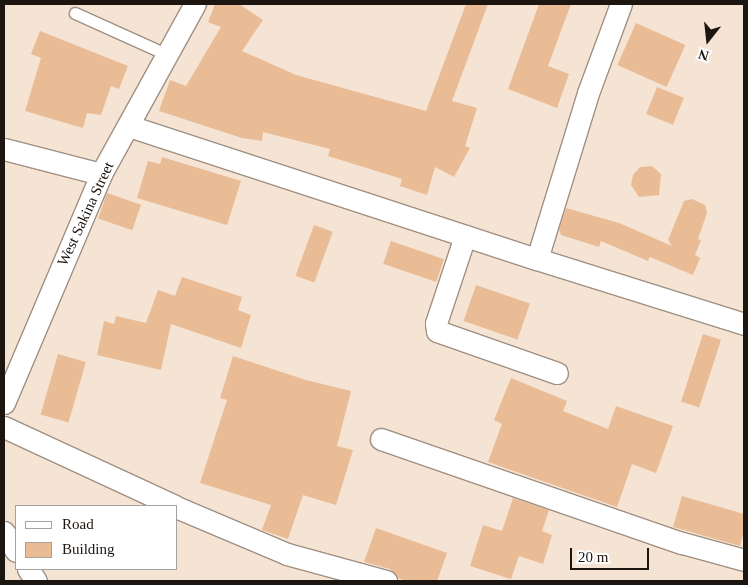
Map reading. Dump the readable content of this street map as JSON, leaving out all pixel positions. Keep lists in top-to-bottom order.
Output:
{
  "streets": {
    "street": ["West Sakina Street"]
  },
  "legend": ["Road", "Building"],
  "scale_bar": "20 m",
  "north": "bottom"
}
